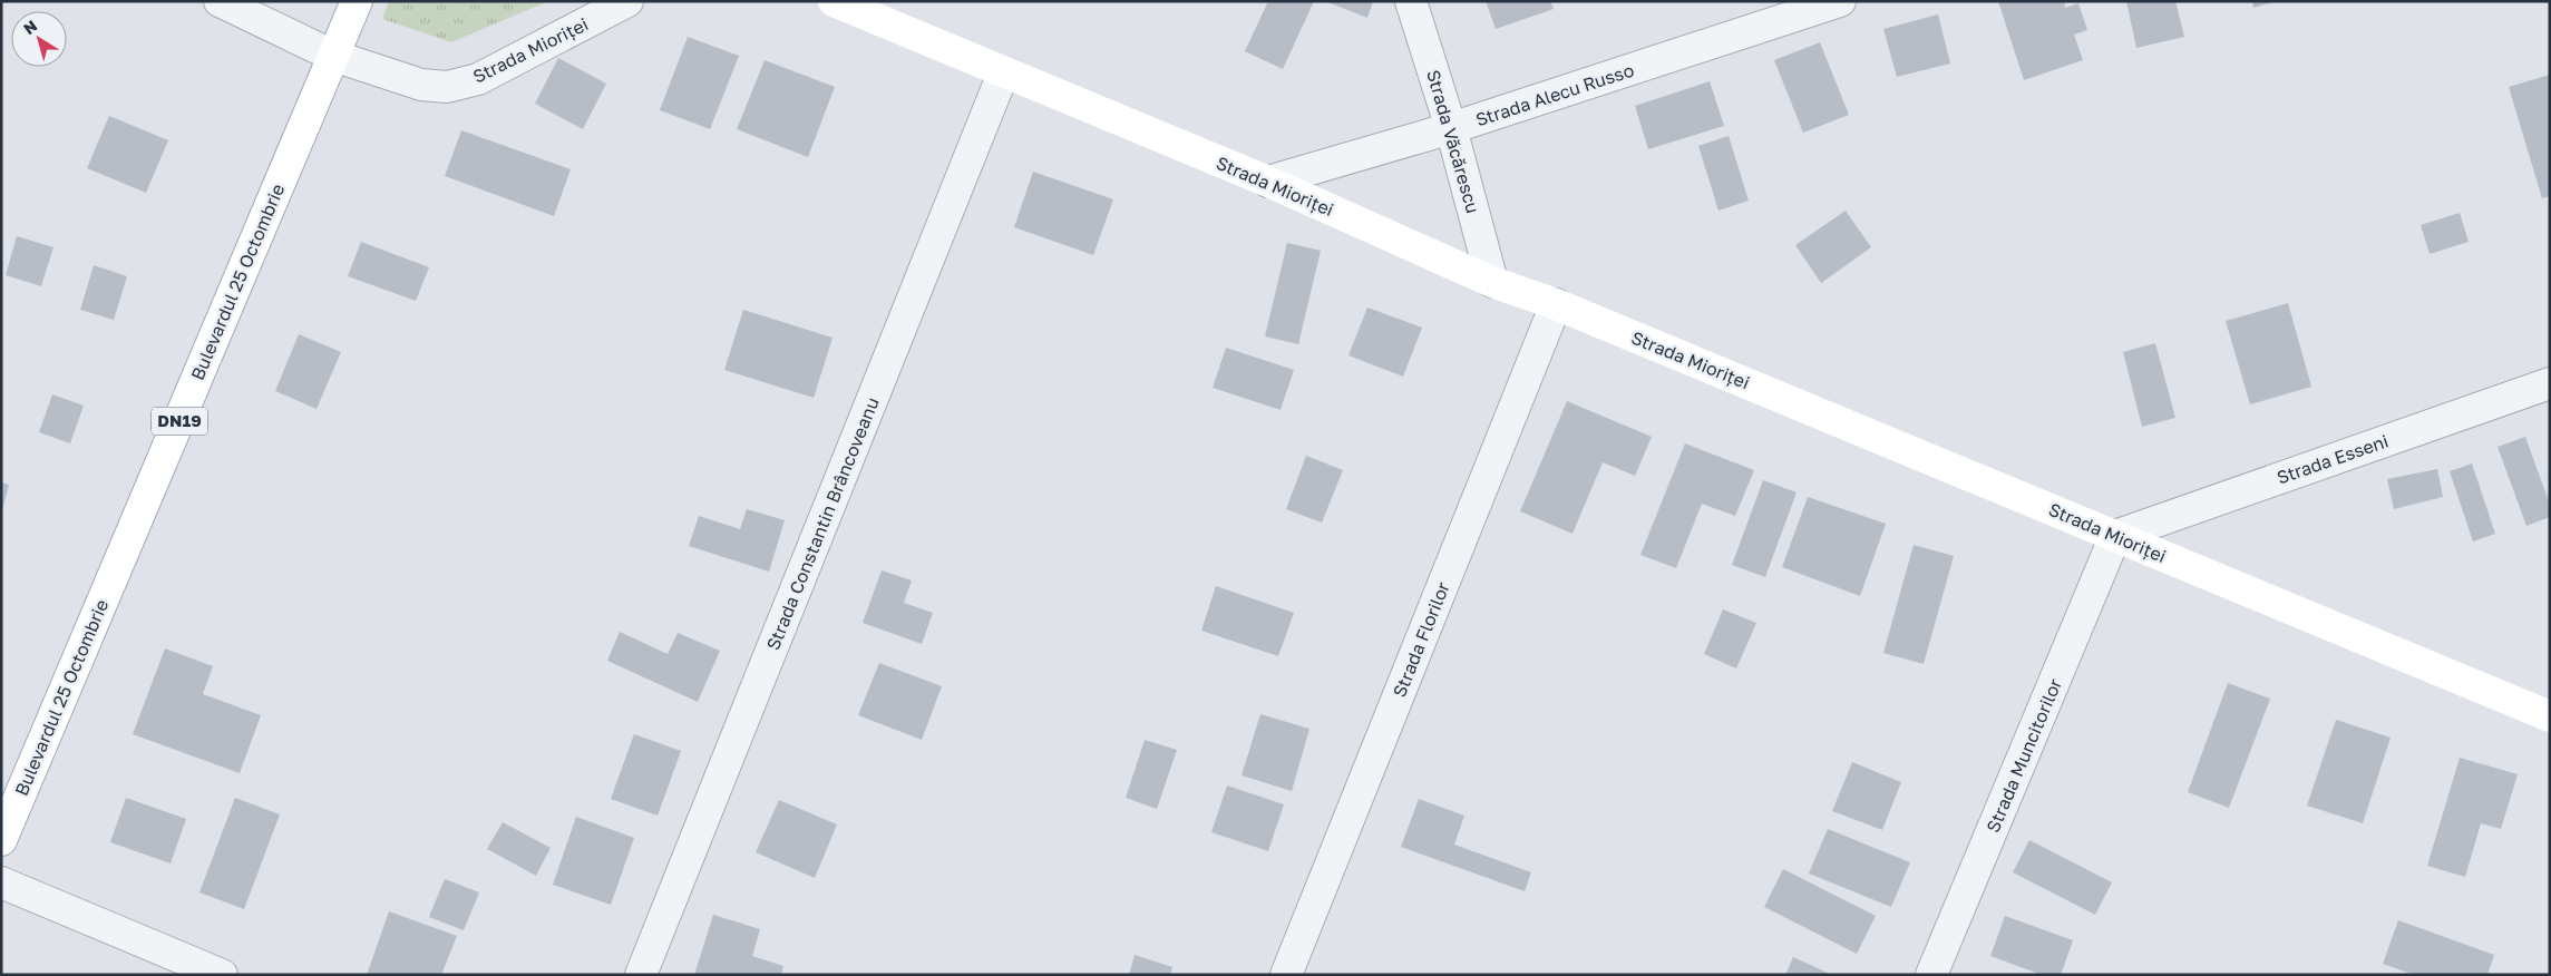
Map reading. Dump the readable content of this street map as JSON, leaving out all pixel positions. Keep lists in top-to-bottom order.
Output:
{
  "streets": {
    "street": [
      "Strada Mioriței",
      "Strada Alecu Russo",
      "Strada Văcărescu",
      "Bulevardul 25 Octombrie",
      "DN19",
      "Strada Esseni",
      "Strada Constantin Brâncoveanu",
      "Strada Florilor",
      "Strada Muncitorilor"
    ]
  },
  "crossings": [
    ["Strada Mioriței", "Strada Alecu Russo"],
    ["Strada Mioriței", "Strada Văcărescu"],
    ["Strada Mioriței", "Bulevardul 25 Octombrie"],
    ["Strada Mioriței", "Strada Esseni"],
    ["Strada Mioriței", "Strada Constantin Brâncoveanu"],
    ["Strada Mioriței", "Strada Florilor"],
    ["Strada Mioriței", "Strada Muncitorilor"],
    ["Strada Alecu Russo", "Strada Văcărescu"],
    ["Strada Esseni", "Strada Muncitorilor"]
  ],
  "north": "top left"
}
